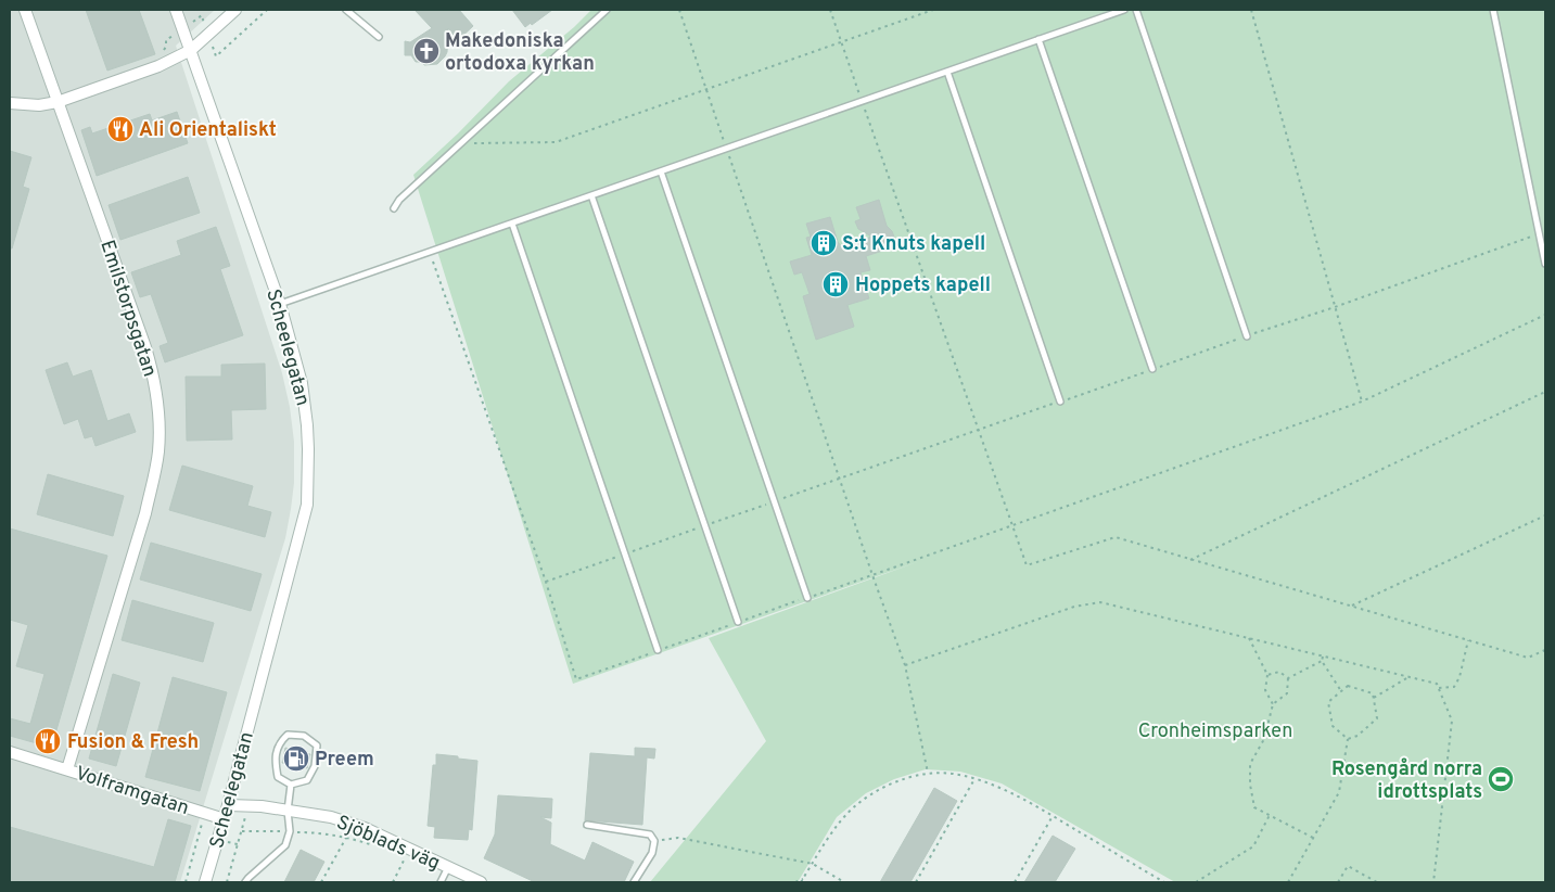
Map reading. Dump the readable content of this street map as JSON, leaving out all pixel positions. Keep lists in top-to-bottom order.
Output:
{
  "streets": {
    "street": [
      "Emilstorpsgatan",
      "Scheelegatan",
      "Volframgatan",
      "Sjöblads väg"
    ]
  },
  "crossings": [
    ["Emilstorpsgatan", "Volframgatan"],
    ["Scheelegatan", "Volframgatan"],
    ["Scheelegatan", "Sjöblads väg"]
  ],
  "parks": ["Cronheimsparken"],
  "places": {
    "church": ["Makedoniska ortodoxa kyrkan"],
    "restaurant": ["Ali Orientaliskt", "Fusion & Fresh"],
    "building": ["S:t Knuts kapell", "Hoppets kapell"],
    "fuel station": ["Preem"],
    "sports": ["Rosengård norra idrottsplats"]
  }
}
